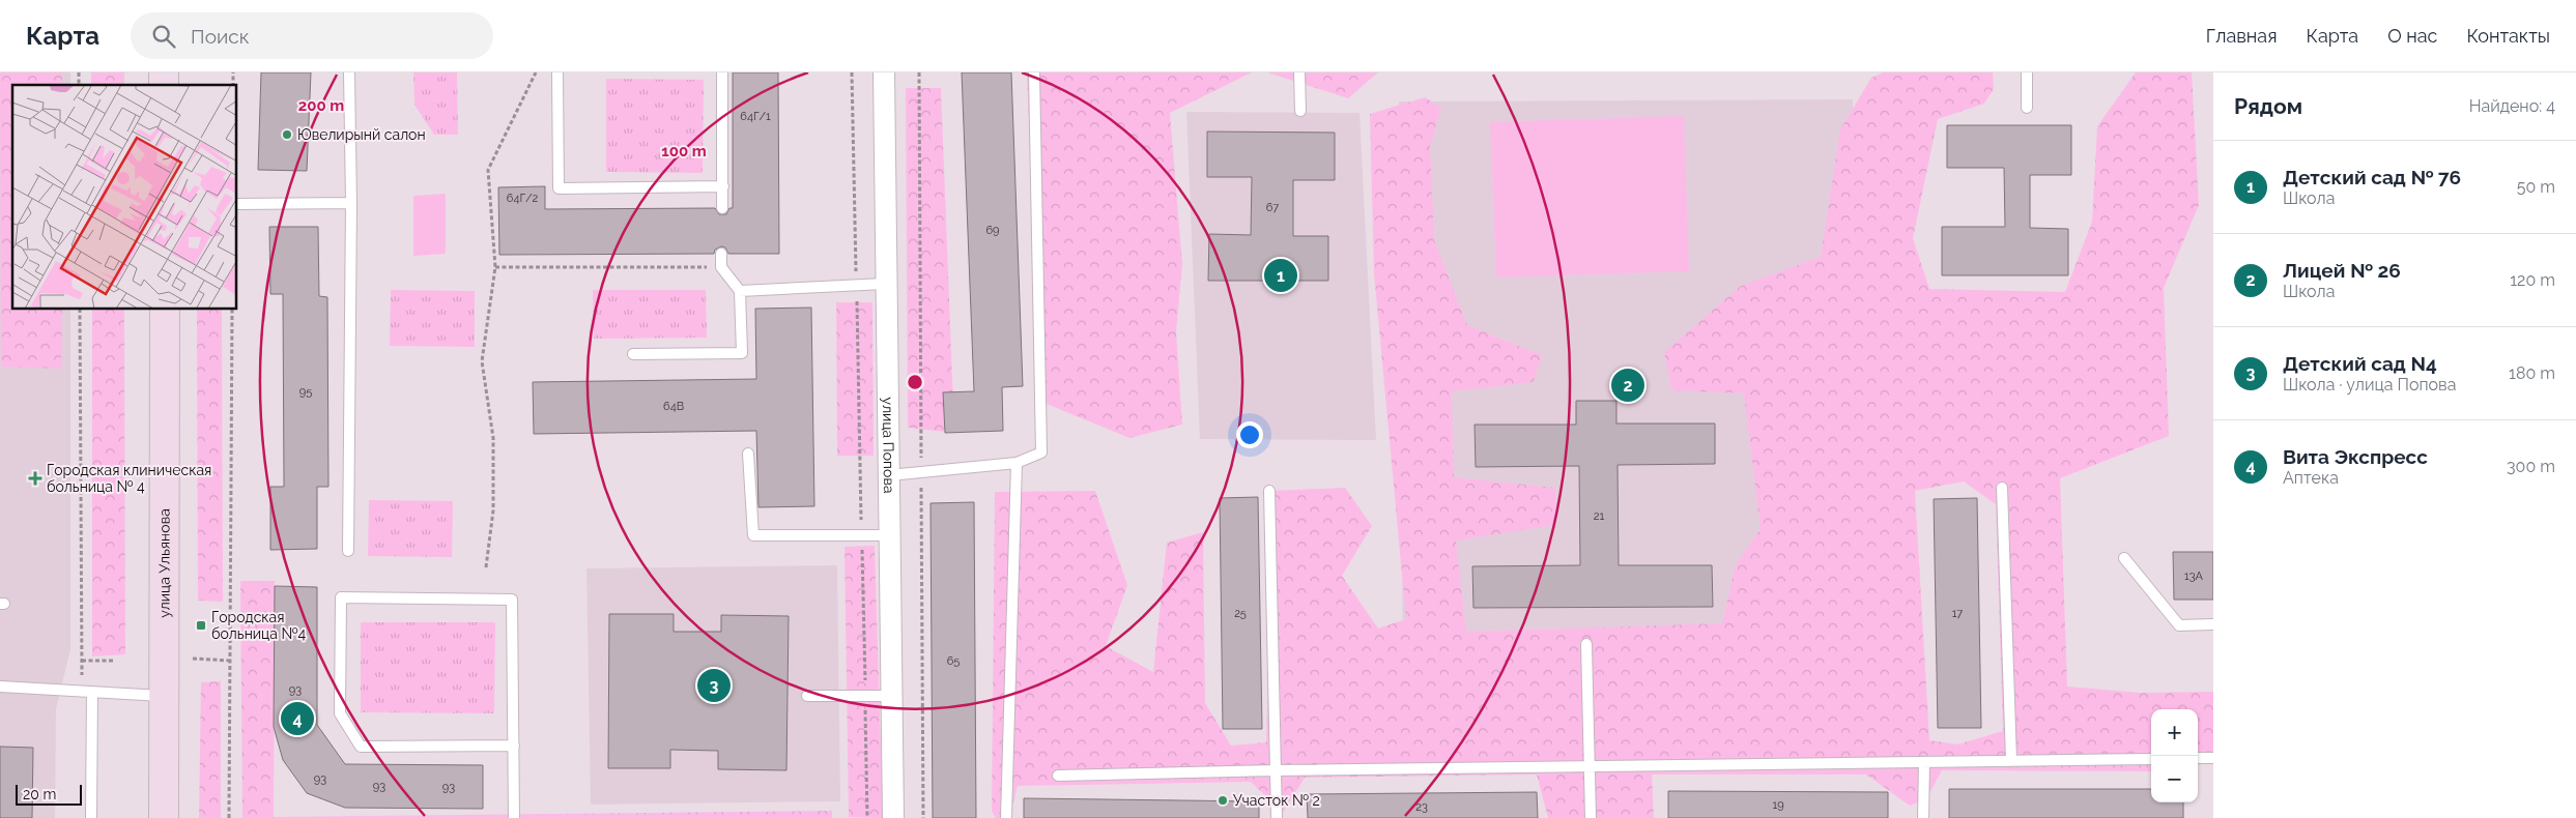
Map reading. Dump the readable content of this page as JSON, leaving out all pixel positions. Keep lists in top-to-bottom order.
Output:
{
  "streets": {
    "main road": ["улица Ульянова"],
    "street": ["улица Попова"]
  },
  "places": {
    "other": ["Ювелирынй салон", "Участок № 2"],
    "health": ["Городская клиническая больница № 4"],
    "transit": ["Городская больница №4"]
  },
  "house_numbers": [
    "64Г/1",
    "64Г/2",
    "67",
    "69",
    "95",
    "64В",
    "21",
    "13А",
    "25",
    "17",
    "65",
    "93",
    "93",
    "93",
    "93",
    "19",
    "23"
  ],
  "scale_bar": "20 m",
  "page": {
    "header": "Карта",
    "search": "Поиск",
    "nav": [
      "Главная",
      "Карта",
      "О нас",
      "Контакты"
    ],
    "heading": ["Рядом", "Найдено: 4"],
    "list": [
      {
        "mark": "1",
        "name": "Детский сад № 76",
        "note": "Школа",
        "value": "50 m"
      },
      {
        "mark": "2",
        "name": "Лицей № 26",
        "note": "Школа",
        "value": "120 m"
      },
      {
        "mark": "3",
        "name": "Детский сад N4",
        "note": "Школа · улица Попова",
        "value": "180 m"
      },
      {
        "mark": "4",
        "name": "Вита Экспресс",
        "note": "Аптека",
        "value": "300 m"
      }
    ],
    "pins": [
      "1",
      "2",
      "3",
      "4"
    ],
    "map_buttons": ["+", "−"],
    "scale": "20 m"
  },
  "rings": ["200 m", "100 m"]
}
